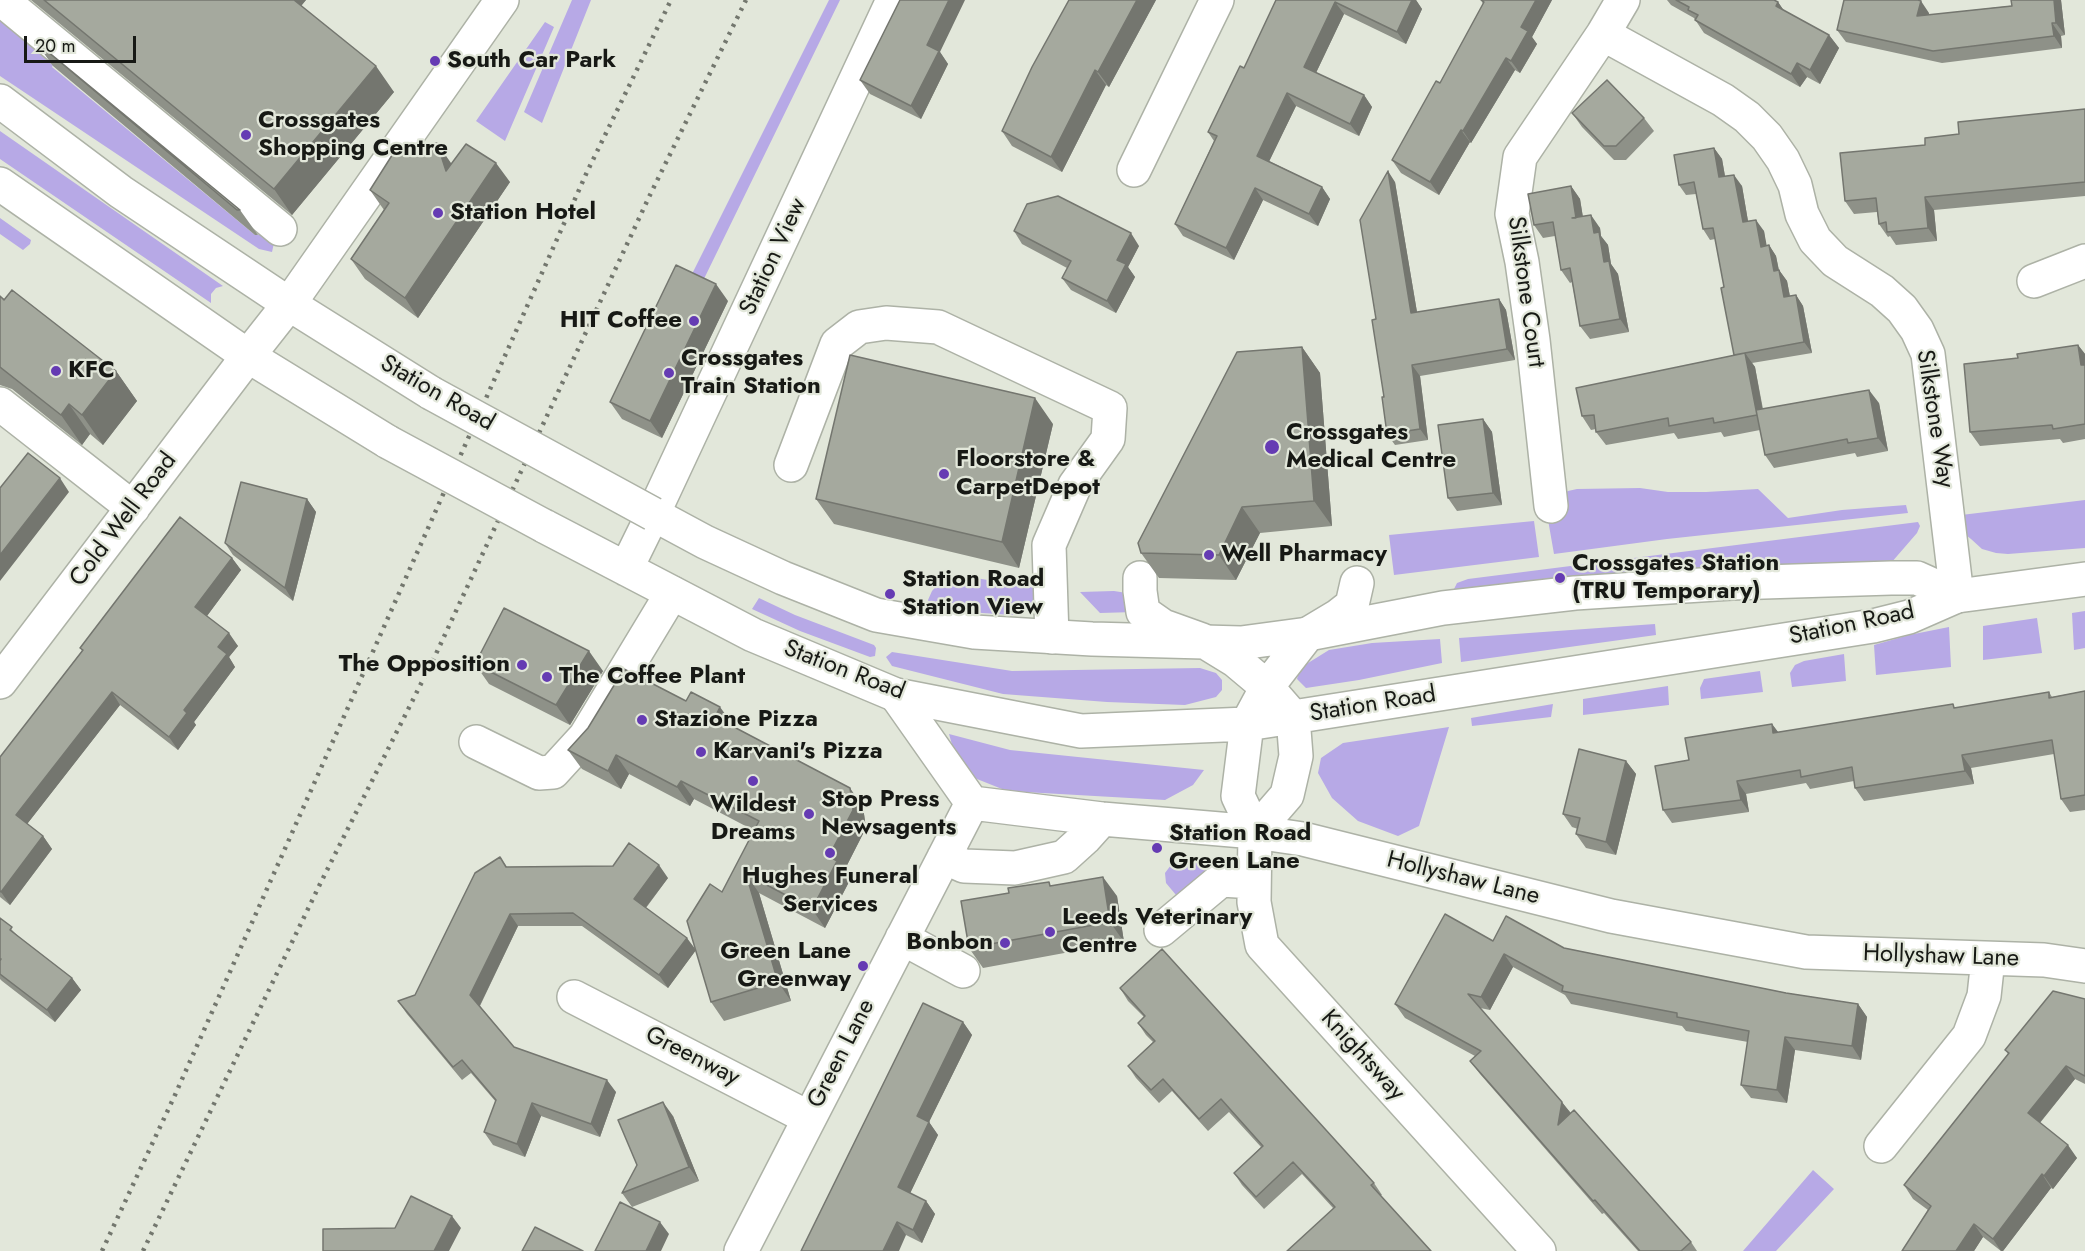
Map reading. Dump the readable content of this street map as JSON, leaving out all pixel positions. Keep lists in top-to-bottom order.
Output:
{
  "streets": {
    "street": [
      "Station View",
      "Silkstone Court",
      "Station Road",
      "Silkstone Way",
      "Cold Well Road",
      "Hollyshaw Lane",
      "Green Lane",
      "Knightsway",
      "Greenway"
    ]
  },
  "crossings": [
    ["Station View", "Station Road"],
    ["Silkstone Court", "Silkstone Way"],
    ["Station Road", "Silkstone Way"],
    ["Station Road", "Cold Well Road"],
    ["Hollyshaw Lane", "Green Lane"],
    ["Hollyshaw Lane", "Knightsway"],
    ["Green Lane", "Greenway"]
  ],
  "places": [
    "South Car Park",
    "Crossgates Shopping Centre",
    "Station Hotel",
    "HIT Coffee",
    "KFC",
    "Crossgates Train Station",
    "Crossgates Medical Centre",
    "Floorstore & CarpetDepot",
    "Well Pharmacy",
    "Crossgates Station (TRU Temporary)",
    "Station Road Station View",
    "The Opposition",
    "The Coffee Plant",
    "Stazione Pizza",
    "Karvani's Pizza",
    "Wildest Dreams",
    "Stop Press Newsagents",
    "Station Road Green Lane",
    "Hughes Funeral Services",
    "Leeds Veterinary Centre",
    "Bonbon",
    "Green Lane Greenway"
  ],
  "scale_bar": "20 m"
}
